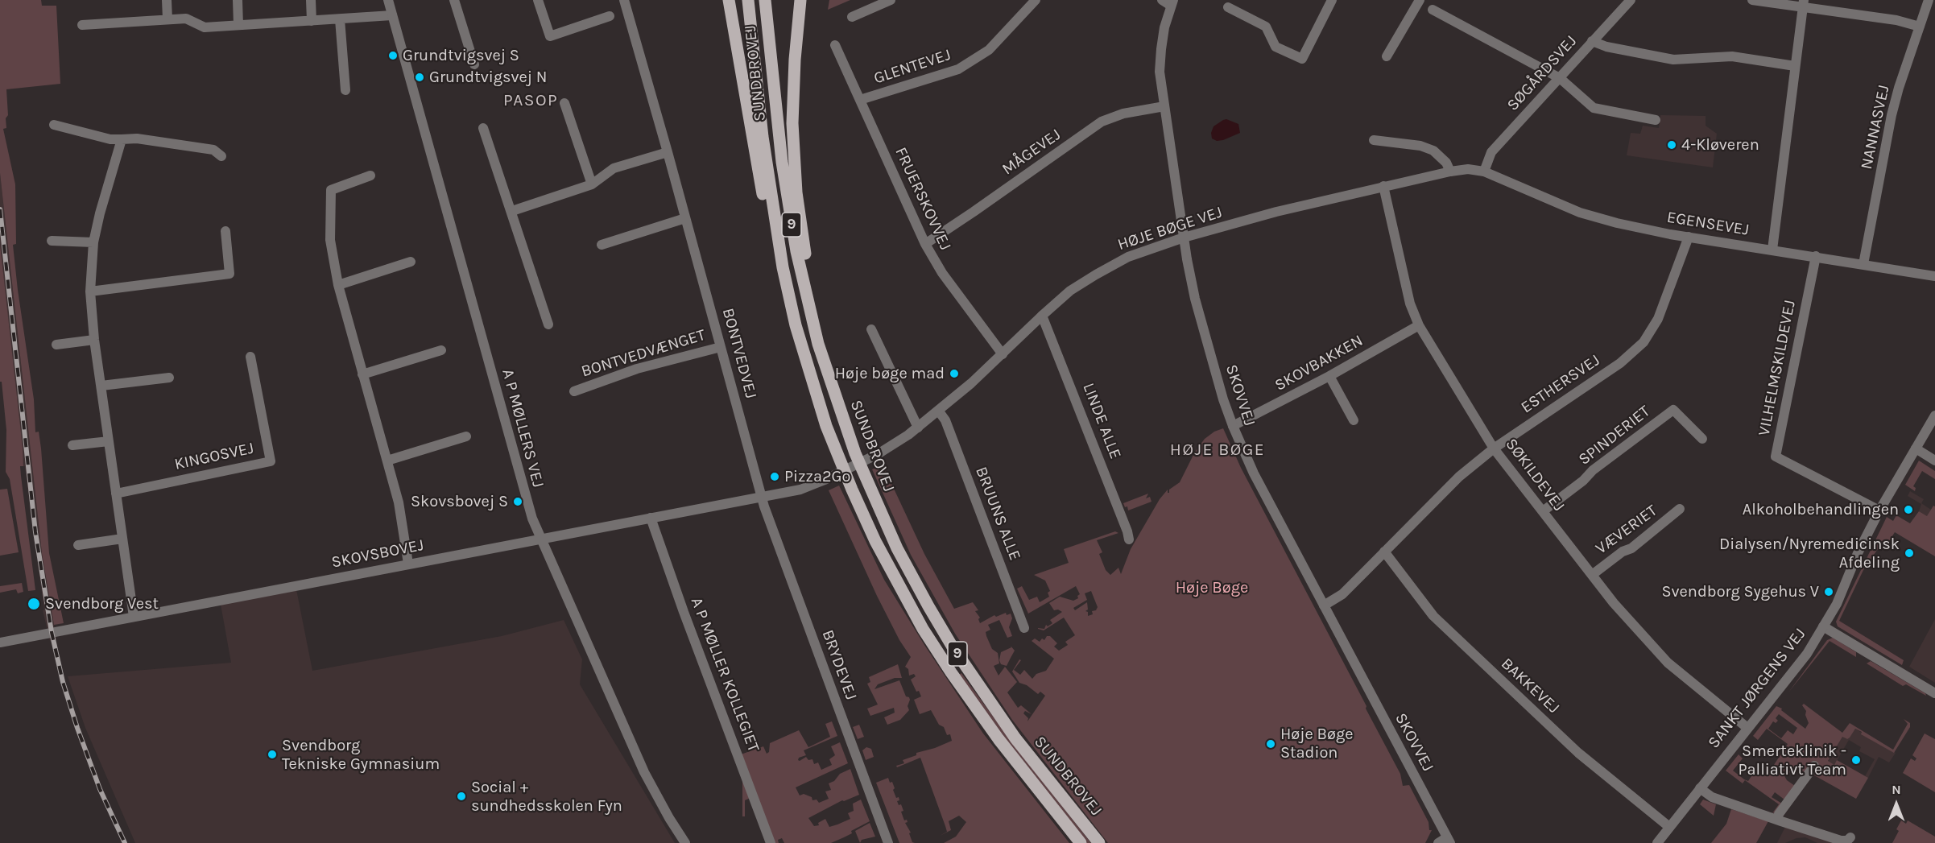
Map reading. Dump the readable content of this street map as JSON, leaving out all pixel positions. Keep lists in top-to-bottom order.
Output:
{
  "streets": {
    "main road": ["SUNDBROVEJ", "9"],
    "street": [
      "GLENTEVEJ",
      "SØGÅRDSVEJ",
      "NANNASVEJ",
      "MÅGEVEJ",
      "FRUERSKOVVEJ",
      "EGENSEVEJ",
      "HØJE BØGE VEJ",
      "BONTVEDVÆNGET",
      "BONTVEDVEJ",
      "SKOVBAKKEN",
      "VILHELMSKILDEVEJ",
      "ESTHERSVEJ",
      "SKOVVEJ",
      "LINDE ALLE",
      "A P MØLLERS VEJ",
      "SPINDERIET",
      "KINGOSVEJ",
      "SØKILDEVEJ",
      "BRUUNS ALLE",
      "VÆVERIET",
      "SKOVSBOVEJ",
      "BRYDEVEJ",
      "A P MØLLER KOLLEGIET",
      "BAKKEVEJ",
      "SANKT JØRGENS VEJ"
    ]
  },
  "crossings": [
    ["GLENTEVEJ", "FRUERSKOVVEJ"],
    ["SØGÅRDSVEJ", "EGENSEVEJ"],
    ["SØGÅRDSVEJ", "HØJE BØGE VEJ"],
    ["NANNASVEJ", "EGENSEVEJ"],
    ["MÅGEVEJ", "FRUERSKOVVEJ"],
    ["MÅGEVEJ", "SKOVVEJ"],
    ["FRUERSKOVVEJ", "HØJE BØGE VEJ"],
    ["EGENSEVEJ", "HØJE BØGE VEJ"],
    ["EGENSEVEJ", "VILHELMSKILDEVEJ"],
    ["EGENSEVEJ", "ESTHERSVEJ"],
    ["HØJE BØGE VEJ", "BONTVEDVEJ"],
    ["HØJE BØGE VEJ", "SKOVVEJ"],
    ["HØJE BØGE VEJ", "LINDE ALLE"],
    ["HØJE BØGE VEJ", "SØKILDEVEJ"],
    ["HØJE BØGE VEJ", "BRUUNS ALLE"],
    ["HØJE BØGE VEJ", "SKOVSBOVEJ"],
    ["HØJE BØGE VEJ", "BRYDEVEJ"],
    ["BONTVEDVÆNGET", "BONTVEDVEJ"],
    ["BONTVEDVEJ", "SKOVSBOVEJ"],
    ["BONTVEDVEJ", "BRYDEVEJ"],
    ["SKOVBAKKEN", "SKOVVEJ"],
    ["SKOVBAKKEN", "SØKILDEVEJ"],
    ["VILHELMSKILDEVEJ", "SANKT JØRGENS VEJ"],
    ["ESTHERSVEJ", "SKOVVEJ"],
    ["ESTHERSVEJ", "SØKILDEVEJ"],
    ["ESTHERSVEJ", "BAKKEVEJ"],
    ["A P MØLLERS VEJ", "SKOVSBOVEJ"],
    ["SPINDERIET", "SØKILDEVEJ"],
    ["SØKILDEVEJ", "VÆVERIET"],
    ["SØKILDEVEJ", "SANKT JØRGENS VEJ"],
    ["SKOVSBOVEJ", "BRYDEVEJ"],
    ["SKOVSBOVEJ", "A P MØLLER KOLLEGIET"],
    ["BAKKEVEJ", "SANKT JØRGENS VEJ"]
  ],
  "districts": ["PASOP", "HØJE BØGE"],
  "parks": ["Høje Bøge"],
  "places": [
    "Grundtvigsvej S",
    "Grundtvigsvej N",
    "4-Kløveren",
    "Høje bøge mad",
    "Pizza2Go",
    "Skovsbovej S",
    "Alkoholbehandlingen",
    "Dialysen/Nyremedicinsk Afdeling",
    "Svendborg Sygehus V",
    "Svendborg Vest",
    "Høje Bøge Stadion",
    "Svendborg Tekniske Gymnasium",
    "Smerteklinik - Palliativt Team",
    "Social + sundhedsskolen Fyn"
  ],
  "north": "top"
}
